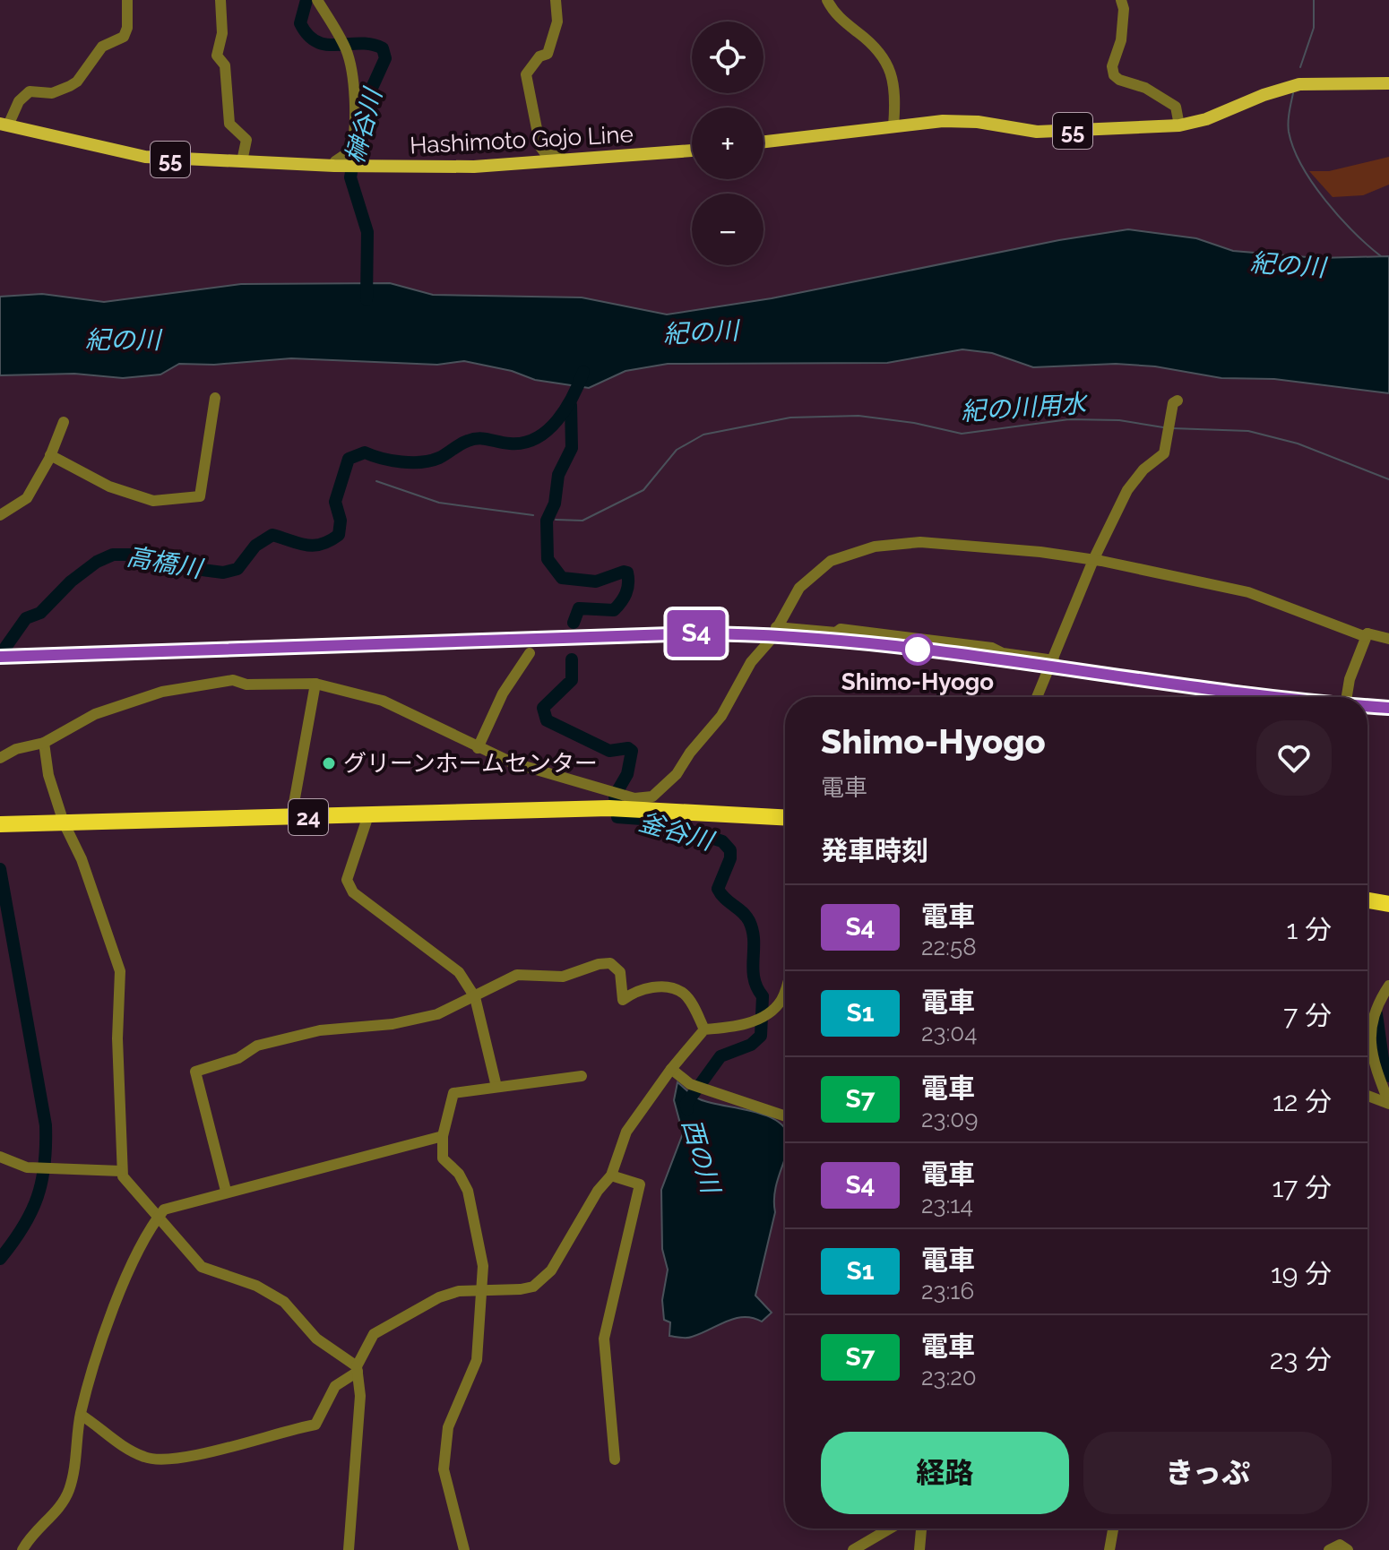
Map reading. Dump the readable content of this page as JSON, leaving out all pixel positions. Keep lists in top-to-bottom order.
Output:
{
  "streets": {
    "highway": ["24"],
    "main road": ["55", "Hashimoto Gojo Line"]
  },
  "water": [
    "榊谷川",
    "紀の川",
    "紀の川用水",
    "高橋川",
    "釜谷川",
    "西の川"
  ],
  "places": ["Shimo-Hyogo", "グリーンホームセンター"],
  "page": {
    "on_map": "S4",
    "map_buttons": ["+", "−"],
    "heading": [
      ["Shimo-Hyogo", "電車"],
      "発車時刻"
    ],
    "list": [
      {
        "mark": "S4",
        "name": "電車",
        "note": "22:58",
        "value": "1 分"
      },
      {
        "mark": "S1",
        "name": "電車",
        "note": "23:04",
        "value": "7 分"
      },
      {
        "mark": "S7",
        "name": "電車",
        "note": "23:09",
        "value": "12 分"
      },
      {
        "mark": "S4",
        "name": "電車",
        "note": "23:14",
        "value": "17 分"
      },
      {
        "mark": "S1",
        "name": "電車",
        "note": "23:16",
        "value": "19 分"
      },
      {
        "mark": "S7",
        "name": "電車",
        "note": "23:20",
        "value": "23 分"
      }
    ],
    "buttons": ["経路", "きっぷ"]
  }
}
